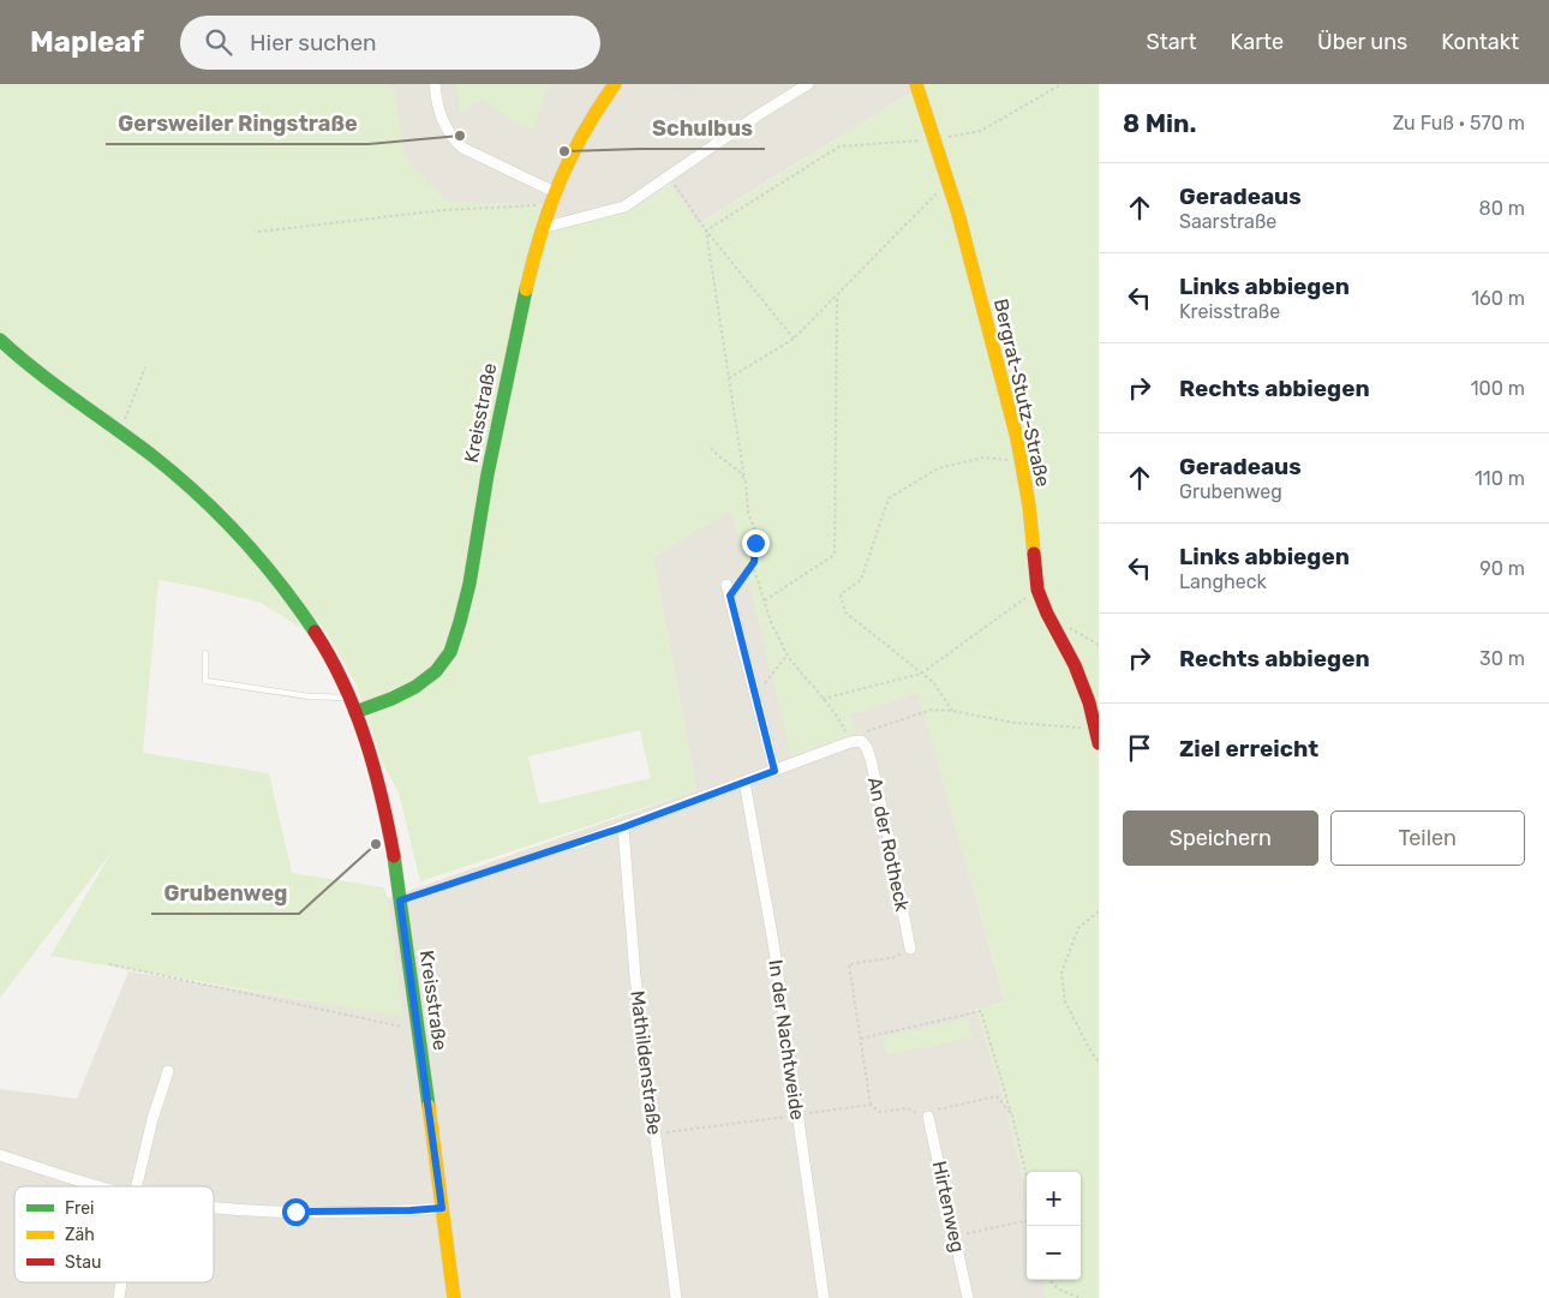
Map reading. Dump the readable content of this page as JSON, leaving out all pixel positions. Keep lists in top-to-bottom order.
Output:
{
  "streets": {
    "street": [
      "Bergrat-Stutz-Straße",
      "Kreisstraße",
      "An der Rotheck",
      "In der Nachtweide",
      "Mathildenstraße",
      "Hirtenweg"
    ]
  },
  "places": ["Gersweiler Ringstraße", "Schulbus", "Grubenweg"],
  "legend": ["Frei", "Zäh", "Stau"],
  "page": {
    "header": "Mapleaf",
    "search": "Hier suchen",
    "nav": [
      "Start",
      "Karte",
      "Über uns",
      "Kontakt"
    ],
    "heading": ["8 Min.", "Zu Fuß · 570 m"],
    "list": [
      ["Geradeaus", "Saarstraße", "80 m"],
      ["Links abbiegen", "Kreisstraße", "160 m"],
      ["Rechts abbiegen", "100 m"],
      ["Geradeaus", "Grubenweg", "110 m"],
      ["Links abbiegen", "Langheck", "90 m"],
      ["Rechts abbiegen", "30 m"],
      "Ziel erreicht"
    ],
    "buttons": ["Speichern", "Teilen"],
    "map_buttons": ["+", "−"]
  }
}
